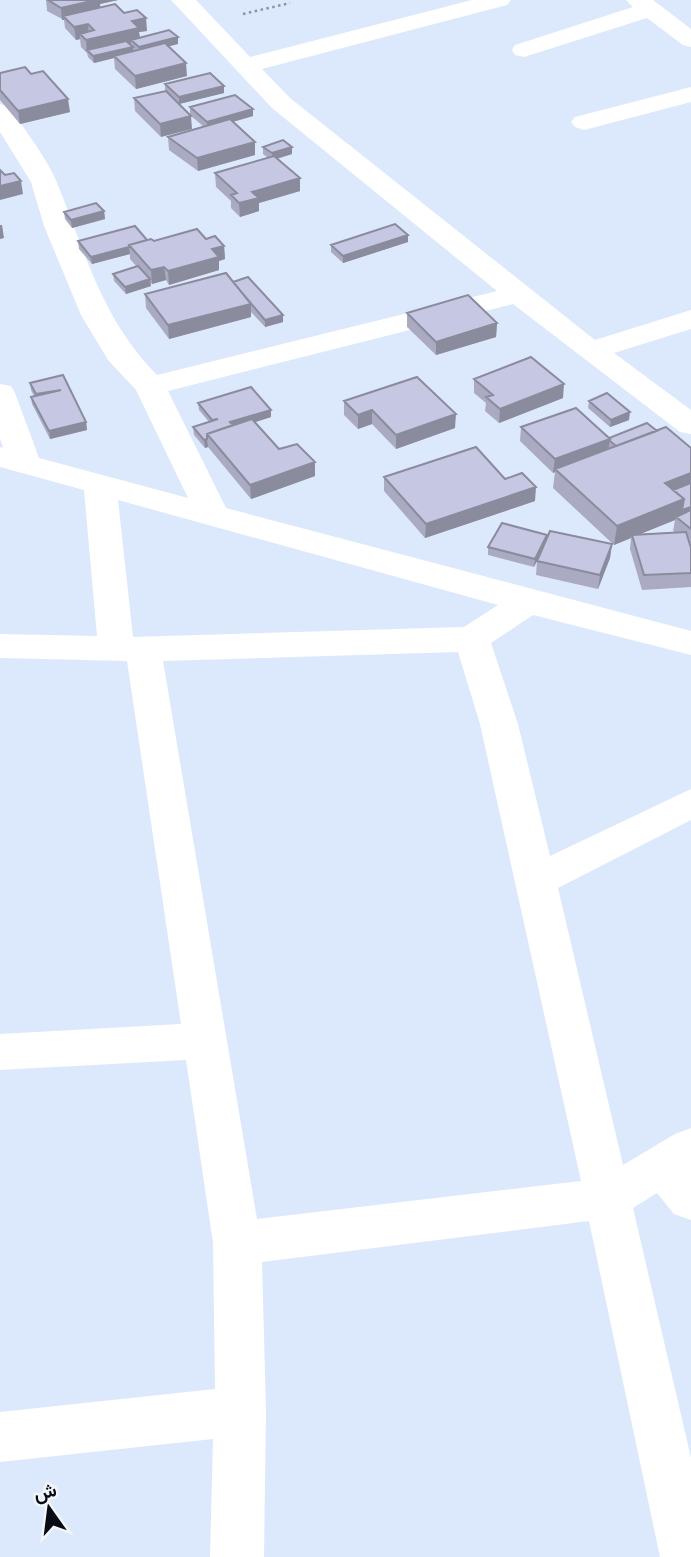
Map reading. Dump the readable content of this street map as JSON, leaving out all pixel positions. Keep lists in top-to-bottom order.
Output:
{
  "north": "top"
}
